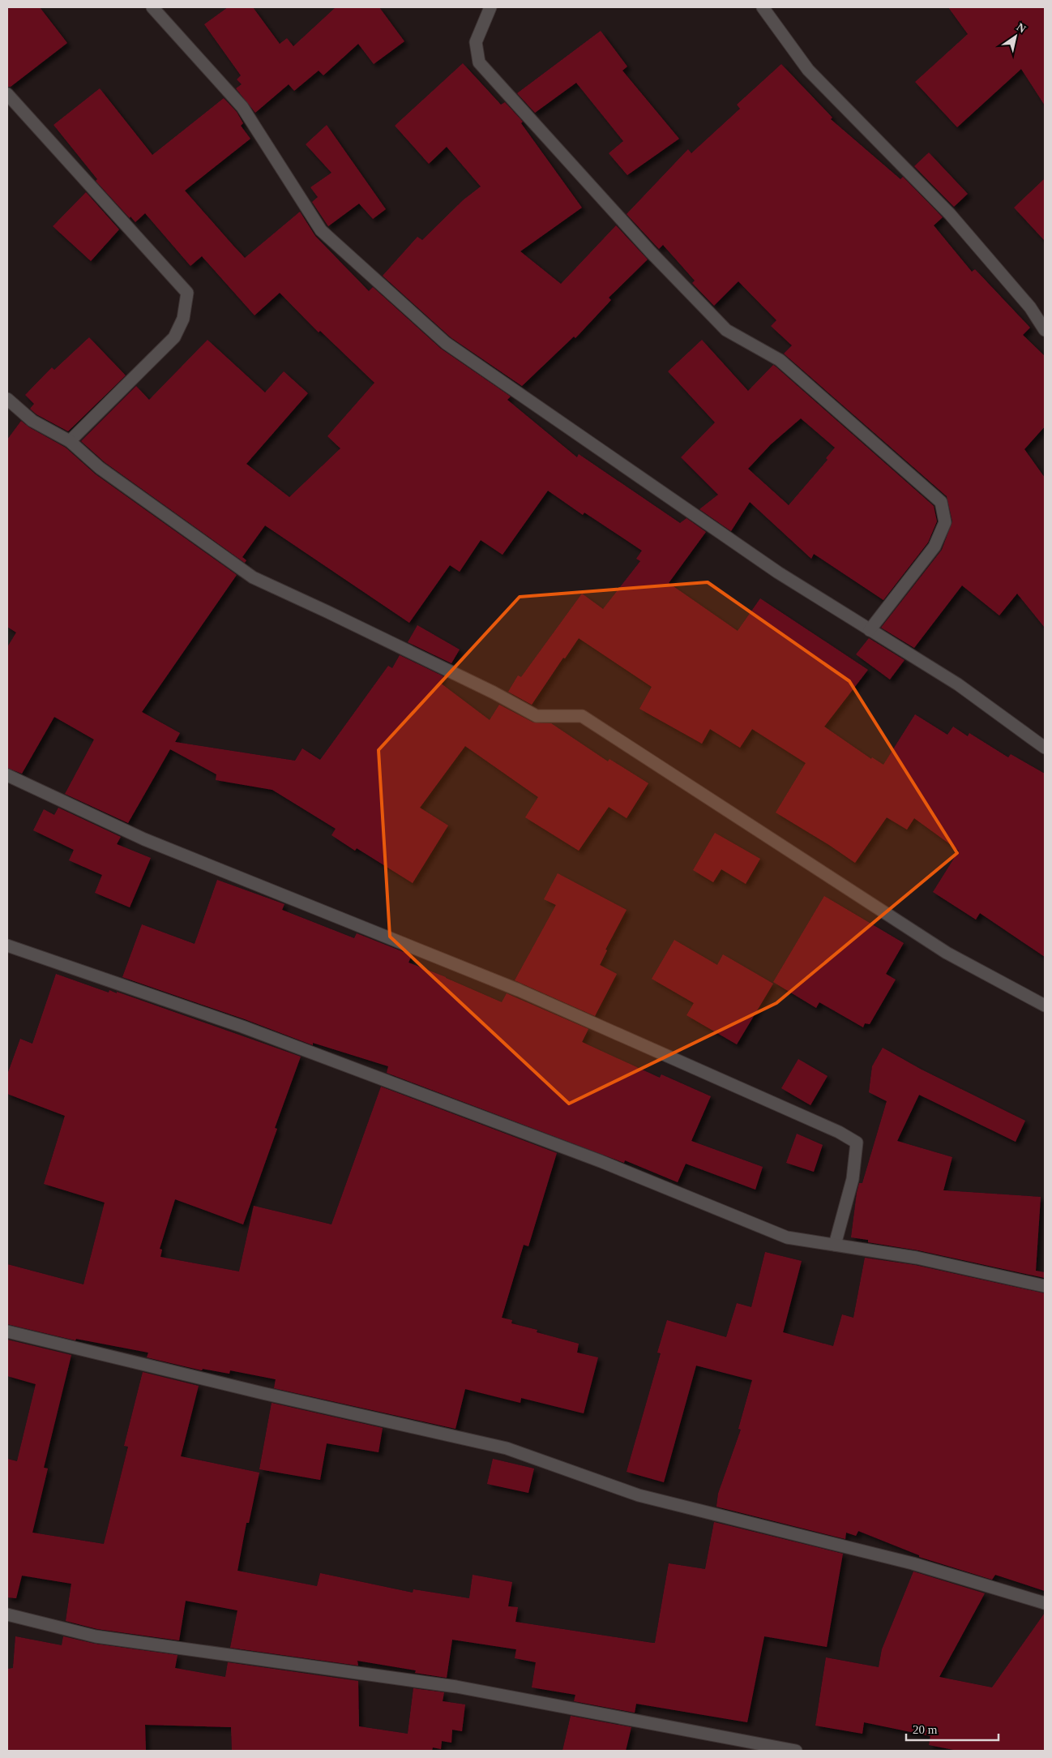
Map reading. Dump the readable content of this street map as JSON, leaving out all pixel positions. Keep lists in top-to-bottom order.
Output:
{
  "scale_bar": "20 m",
  "north": "top right"
}
